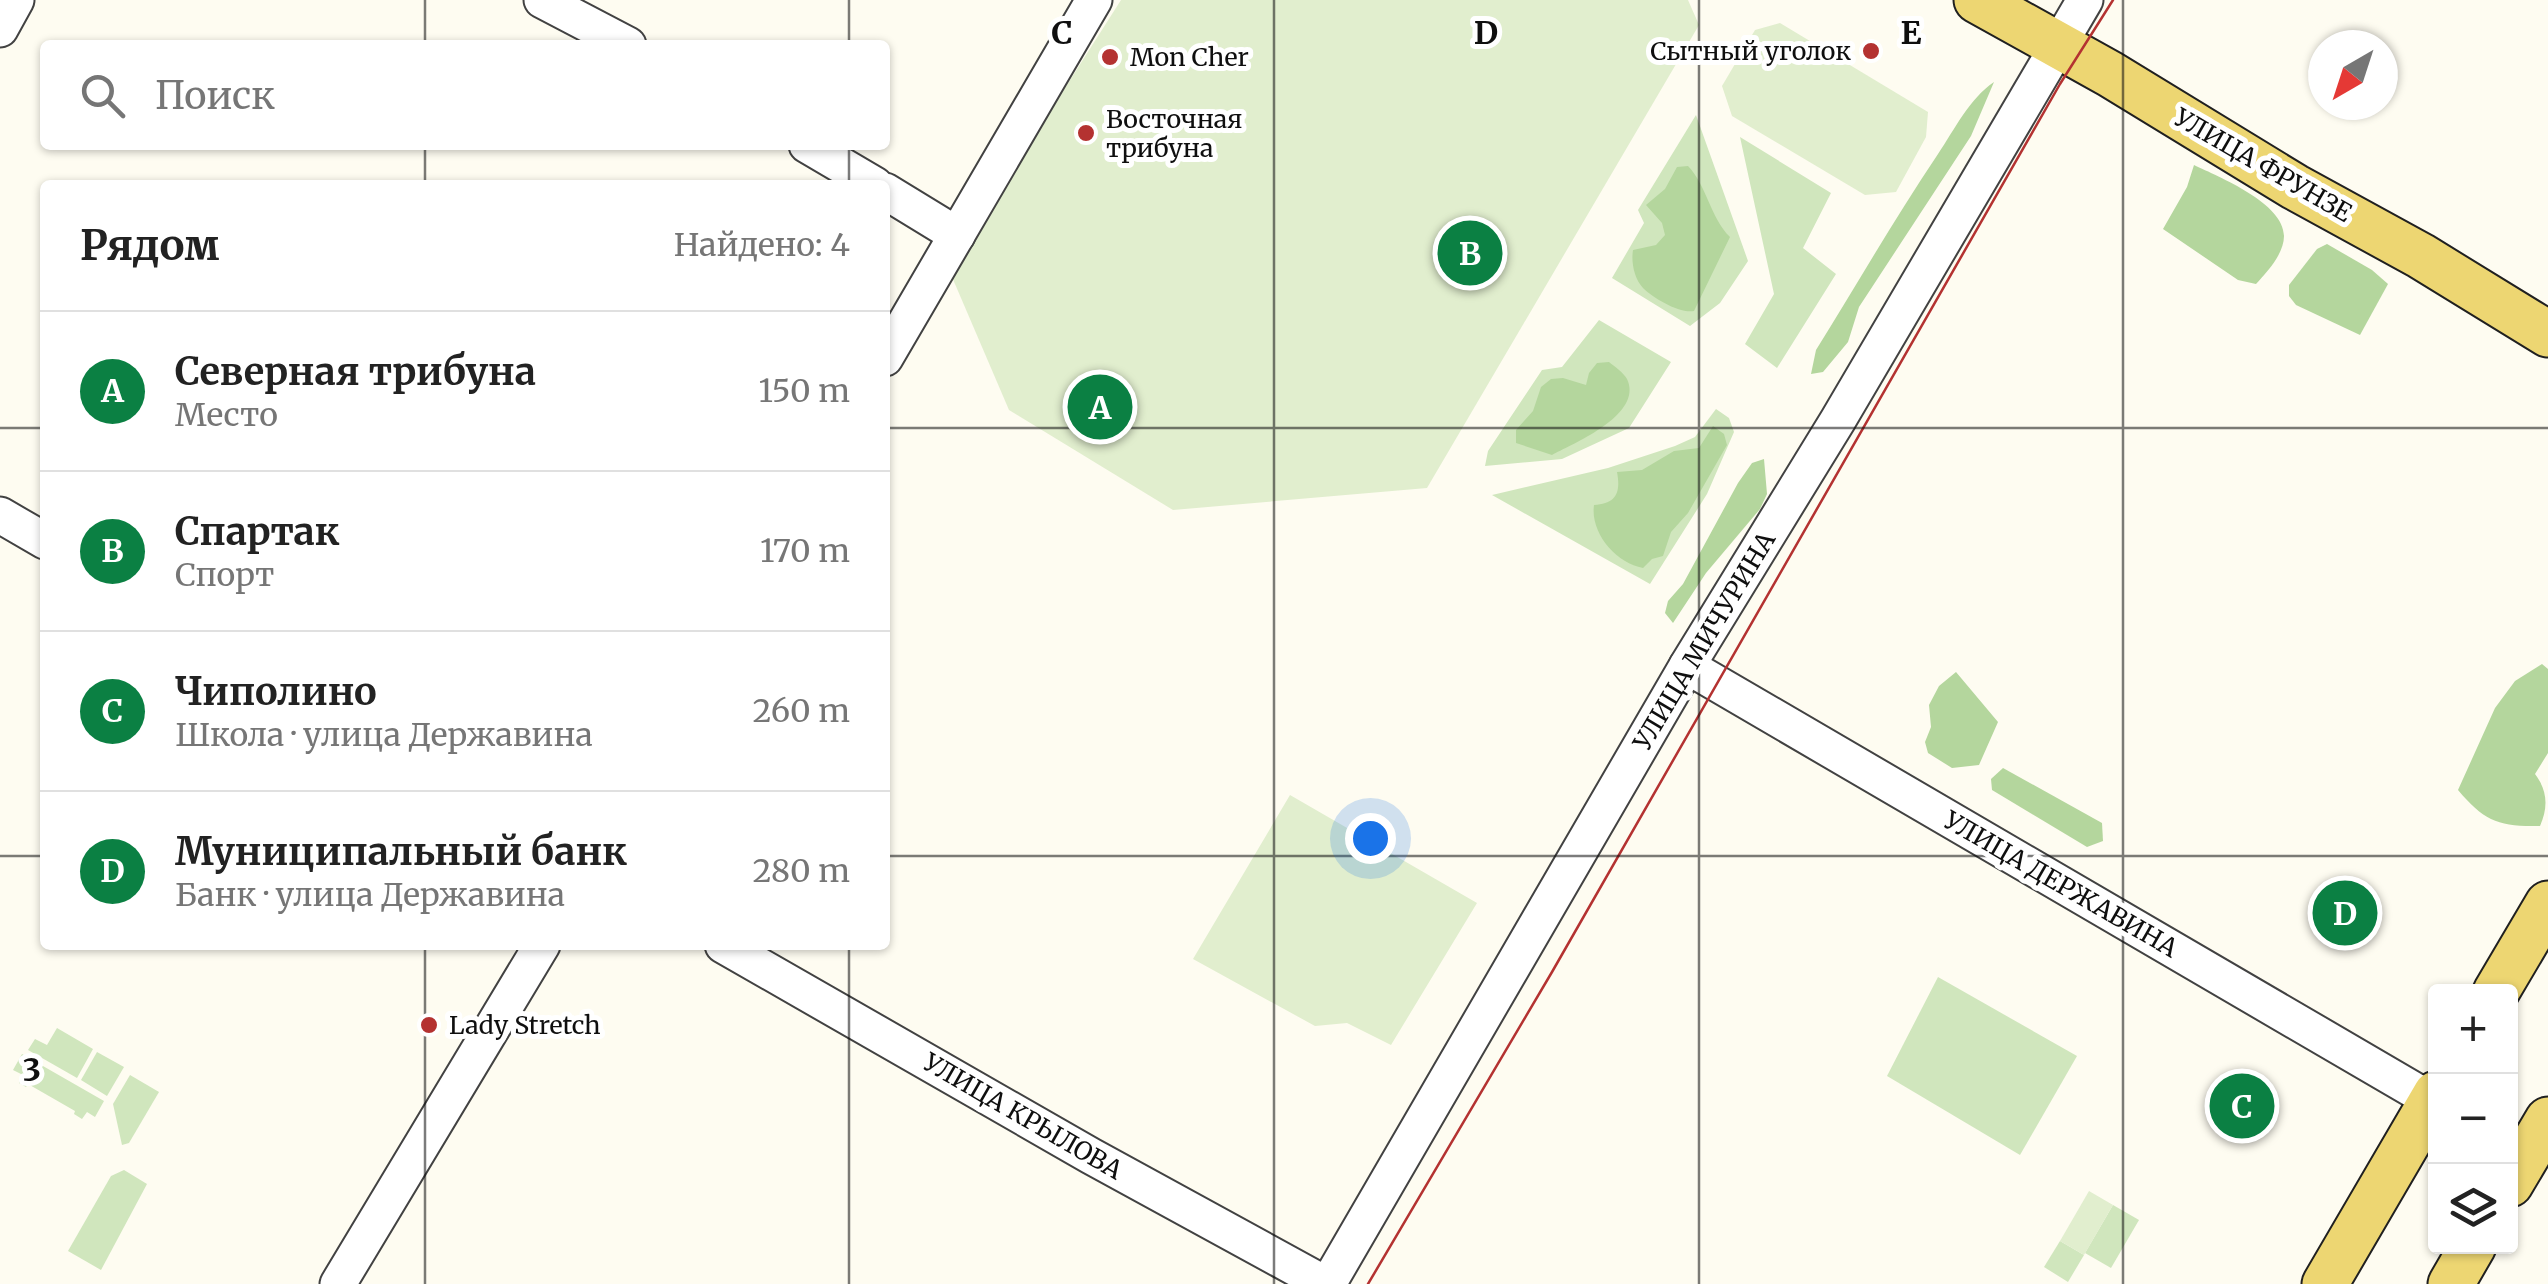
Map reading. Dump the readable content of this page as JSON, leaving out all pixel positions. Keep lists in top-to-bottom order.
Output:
{
  "streets": {
    "main road": ["УЛИЦА ФРУНЗЕ"],
    "street": ["УЛИЦА МИЧУРИНА", "УЛИЦА ДЕРЖАВИНА", "УЛИЦА КРЫЛОВА"]
  },
  "crossings": [
    ["УЛИЦА ФРУНЗЕ", "УЛИЦА МИЧУРИНА"],
    ["УЛИЦА МИЧУРИНА", "УЛИЦА ДЕРЖАВИНА"],
    ["УЛИЦА МИЧУРИНА", "УЛИЦА КРЫЛОВА"]
  ],
  "places": [
    "Сытный уголок",
    "Mon Cher",
    "Восточная трибуна",
    "Lady Stretch"
  ],
  "north": "bottom left",
  "page": {
    "search": "Поиск",
    "heading": ["Рядом", "Найдено: 4"],
    "pins": [
      "B",
      "A",
      "D",
      "C"
    ],
    "list": [
      {
        "mark": "A",
        "name": "Северная трибуна",
        "note": "Место",
        "value": "150 m"
      },
      {
        "mark": "B",
        "name": "Спартак",
        "note": "Спорт",
        "value": "170 m"
      },
      {
        "mark": "C",
        "name": "Чиполино",
        "note": "Школа · улица Державина",
        "value": "260 m"
      },
      {
        "mark": "D",
        "name": "Муниципальный банк",
        "note": "Банк · улица Державина",
        "value": "280 m"
      }
    ],
    "map_buttons": ["+", "−"]
  },
  "grid": {
    "columns": ["C", "D", "E"],
    "rows": ["3"]
  }
}
